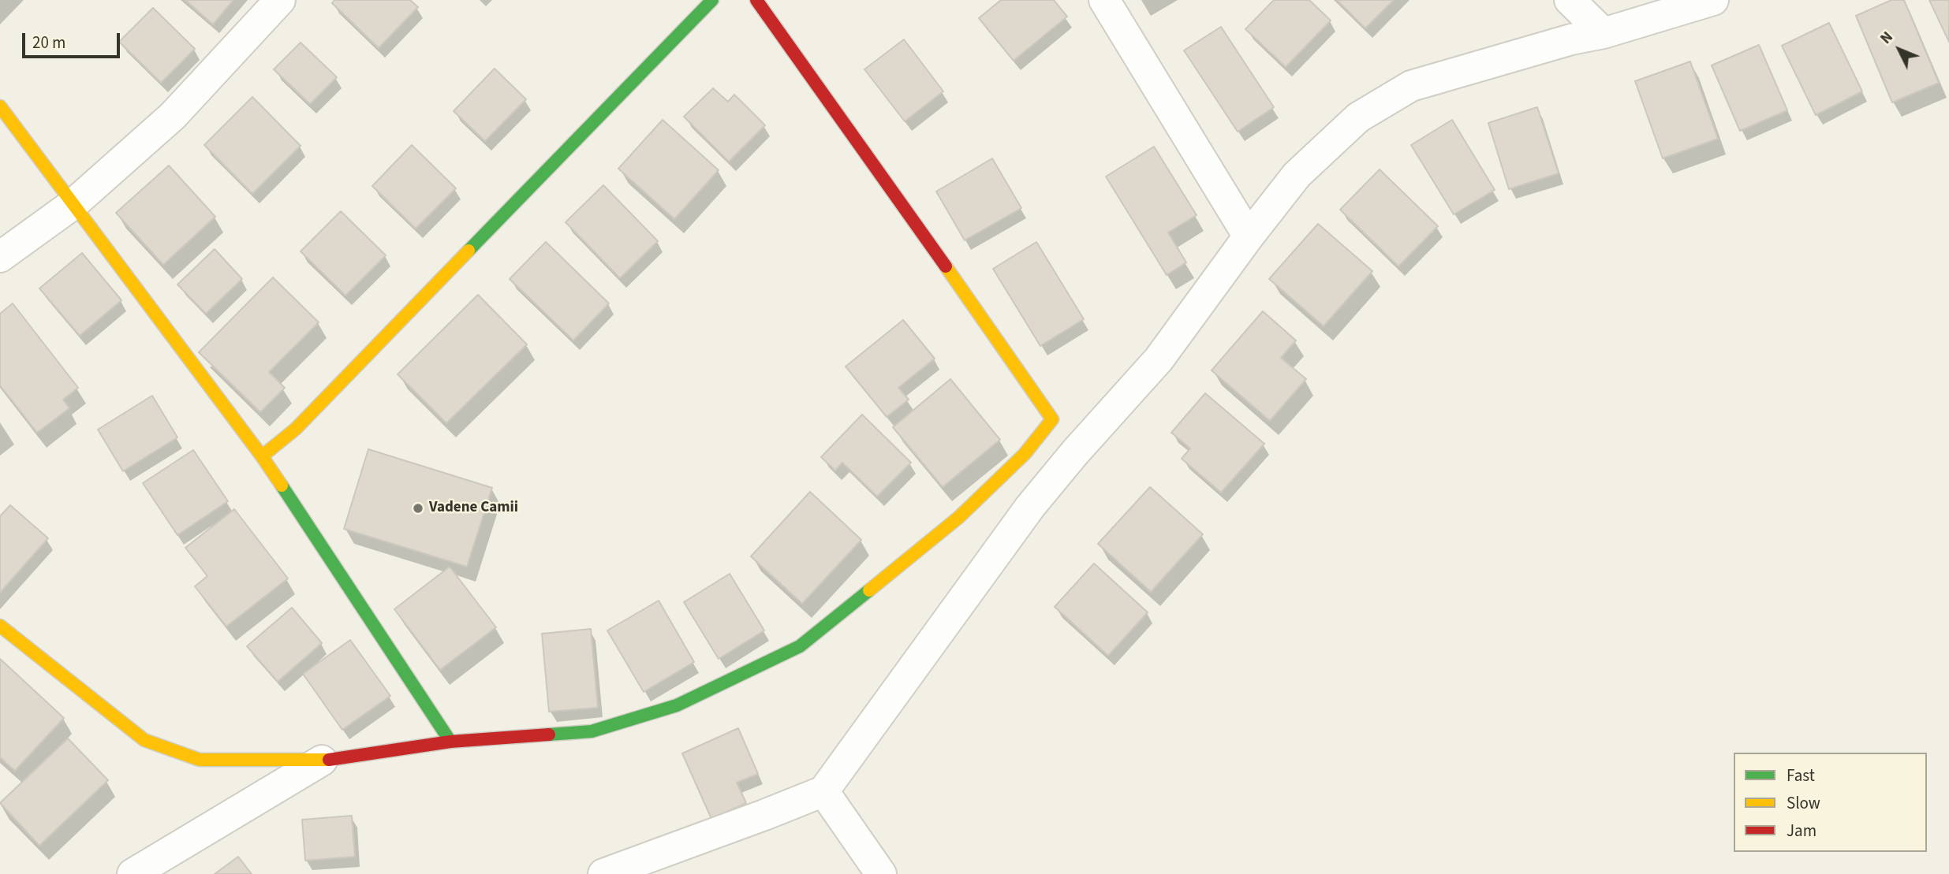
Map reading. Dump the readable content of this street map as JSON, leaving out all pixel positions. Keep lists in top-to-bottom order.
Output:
{
  "places": ["Vadene Camii"],
  "legend": ["Fast", "Slow", "Jam"],
  "scale_bar": "20 m",
  "north": "top left"
}
